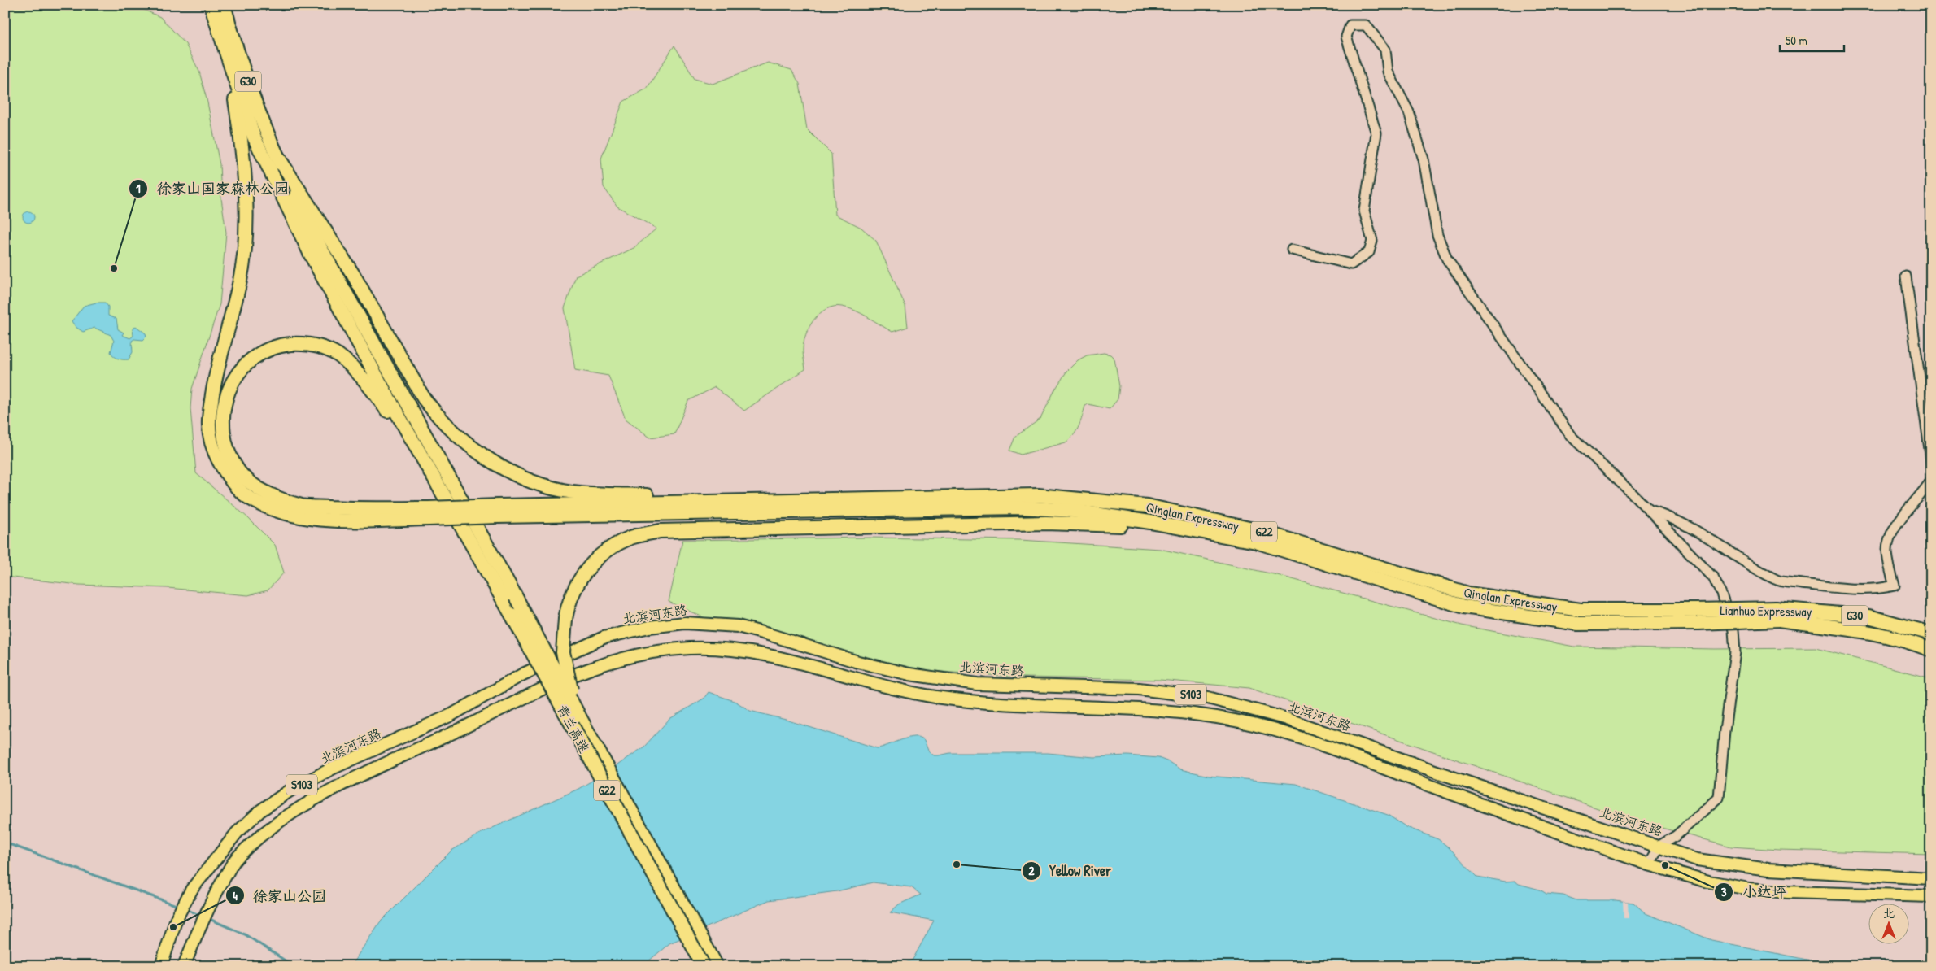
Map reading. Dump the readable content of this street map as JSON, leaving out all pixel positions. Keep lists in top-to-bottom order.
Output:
{
  "streets": {
    "highway": [
      "G30",
      "Qinglan Expressway",
      "G22",
      "Lianhuo Expressway",
      "青兰高速"
    ],
    "main road": ["北滨河东路", "S103"]
  },
  "crossings": [
    ["Qinglan Expressway", "Lianhuo Expressway"]
  ],
  "places": [
    "徐家山国家森林公园",
    "Yellow River",
    "小达坪",
    "徐家山公园"
  ],
  "scale_bar": "50 m",
  "north": "top"
}
